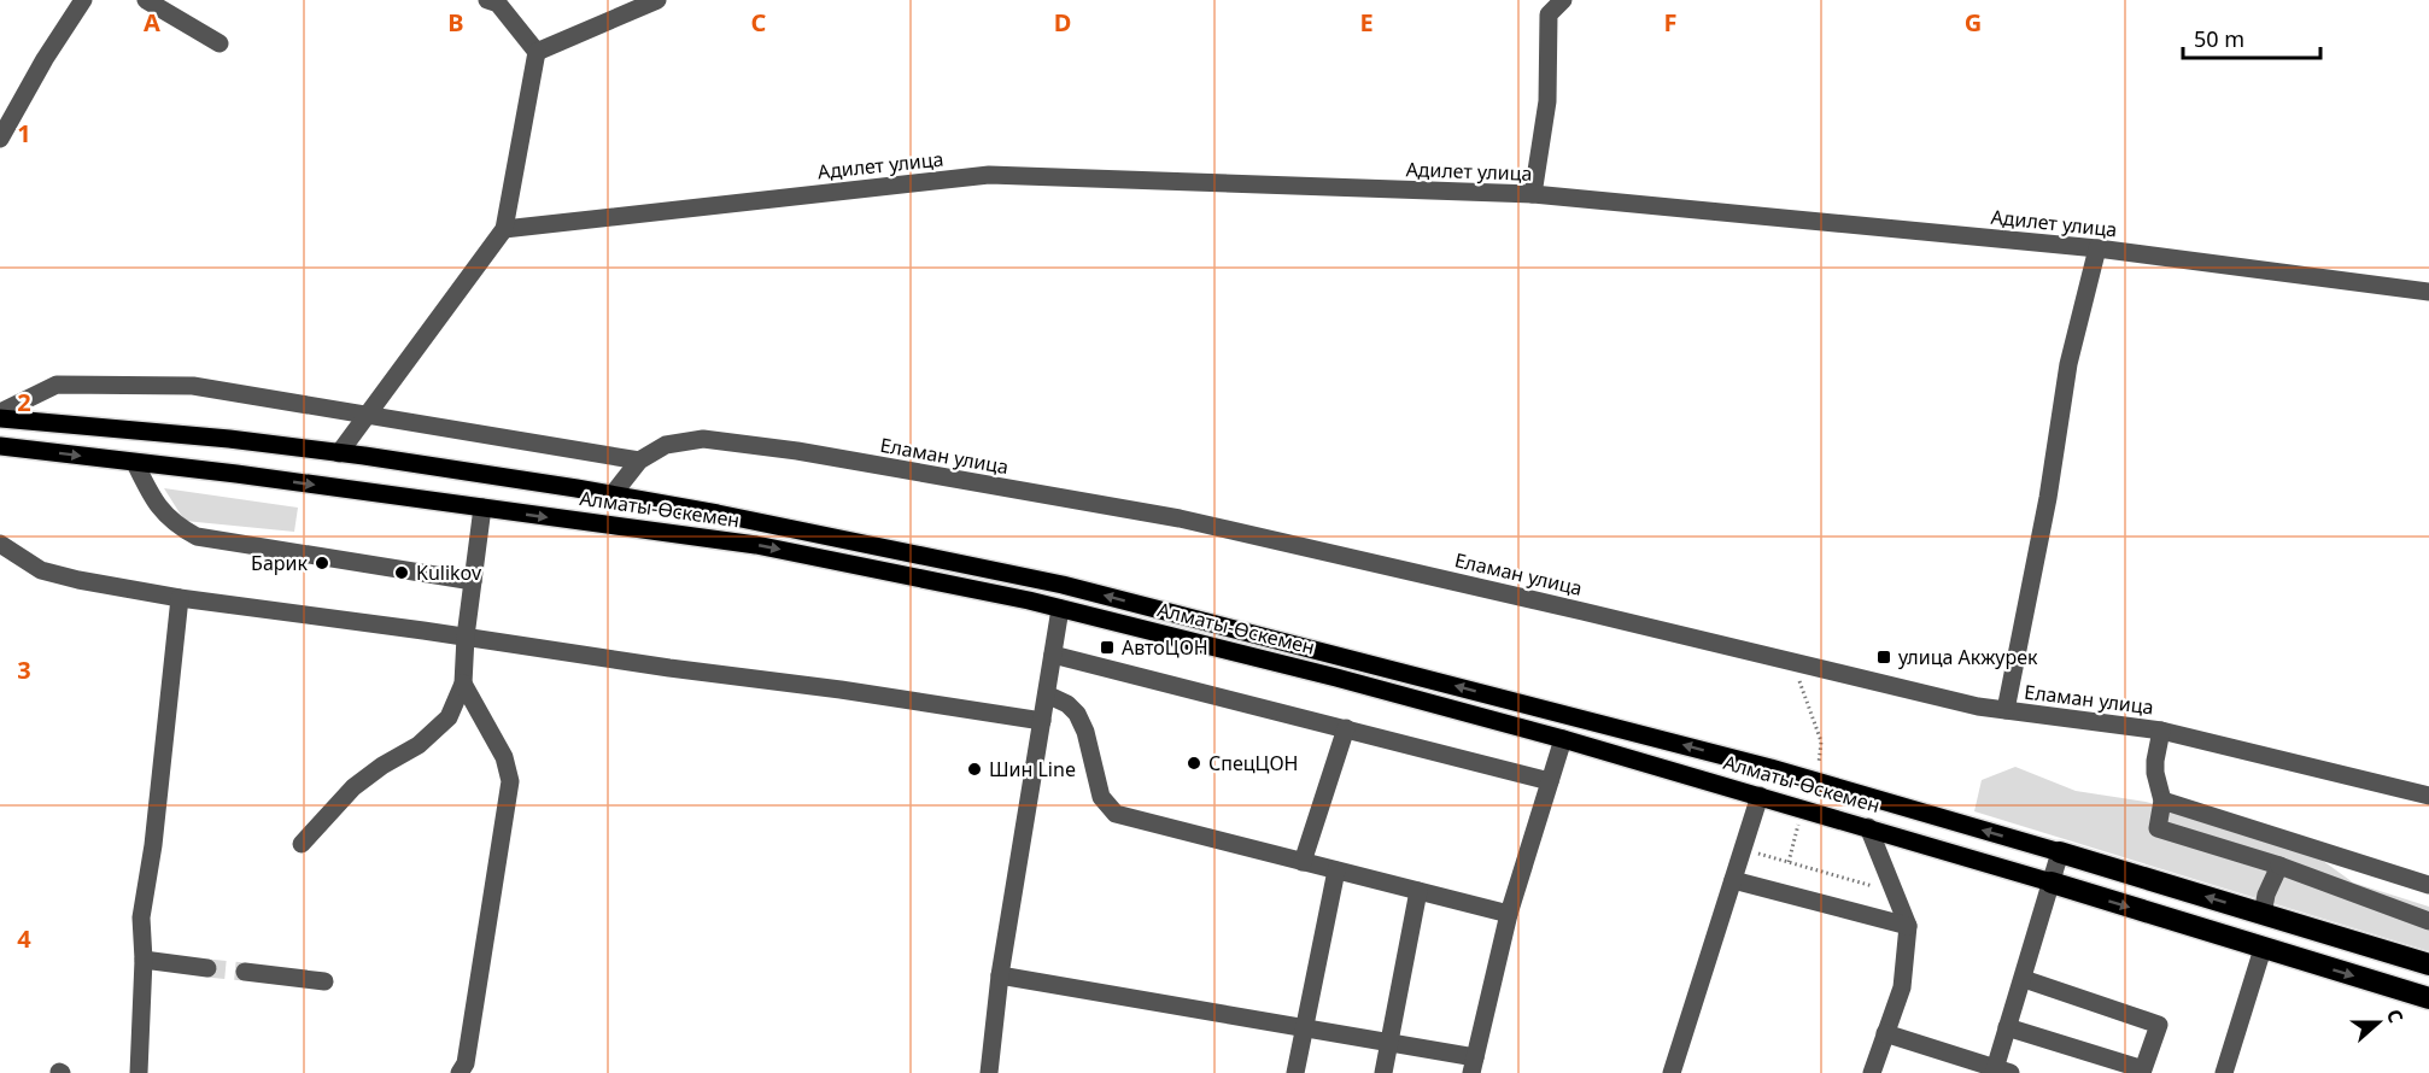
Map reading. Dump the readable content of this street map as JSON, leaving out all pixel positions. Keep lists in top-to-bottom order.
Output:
{
  "streets": {
    "highway": ["Алматы-Өскемен"],
    "street": ["Адилет улица", "Еламан улица"]
  },
  "crossings": [
    ["Еламан улица", "Алматы-Өскемен"]
  ],
  "places": {
    "other": [
      "Барик",
      "Kulikov",
      "СпецЦОН",
      "Шин Line"
    ],
    "transit": ["АвтоЦОН", "улица Акжурек"]
  },
  "scale_bar": "50 m",
  "north": "right",
  "grid": {
    "columns": [
      "A",
      "B",
      "C",
      "D",
      "E",
      "F",
      "G"
    ],
    "rows": [
      "1",
      "2",
      "3",
      "4"
    ]
  }
}
